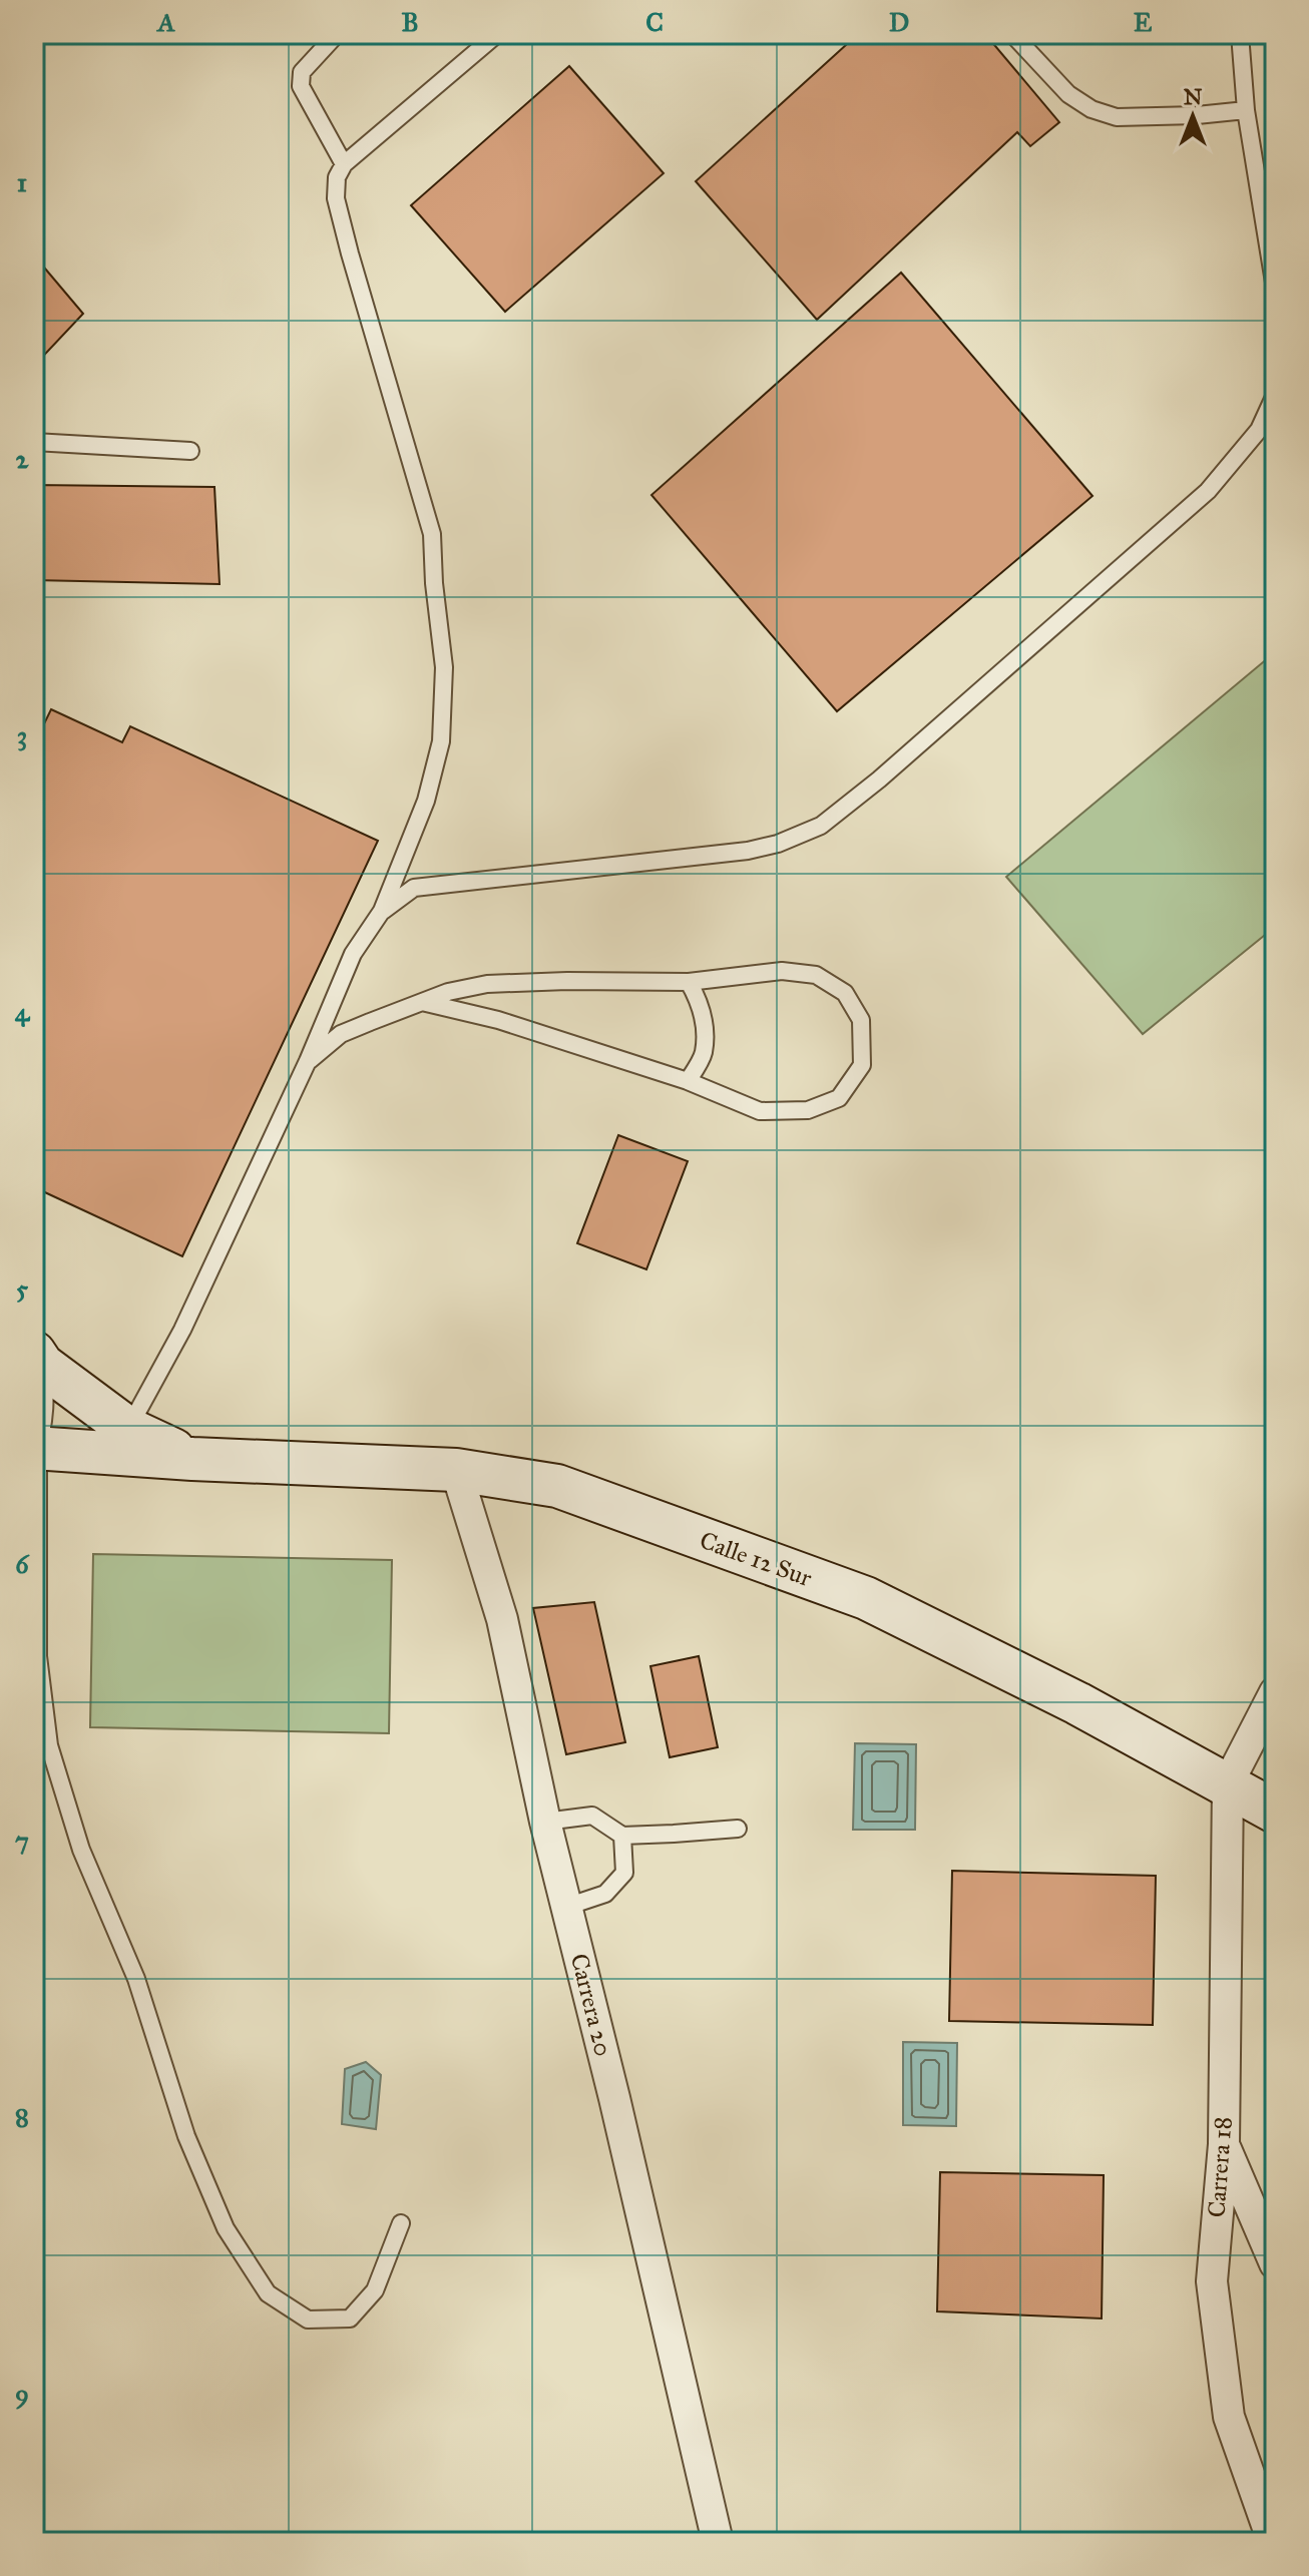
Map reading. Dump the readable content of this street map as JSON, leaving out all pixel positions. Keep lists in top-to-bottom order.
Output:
{
  "streets": {
    "main road": ["Calle 12 Sur"],
    "street": ["Carrera 20", "Carrera 18"]
  },
  "crossings": [
    ["Calle 12 Sur", "Carrera 20"],
    ["Calle 12 Sur", "Carrera 18"]
  ],
  "north": "top",
  "grid": {
    "columns": [
      "A",
      "B",
      "C",
      "D",
      "E"
    ],
    "rows": [
      "1",
      "2",
      "3",
      "4",
      "5",
      "6",
      "7",
      "8",
      "9"
    ]
  }
}
